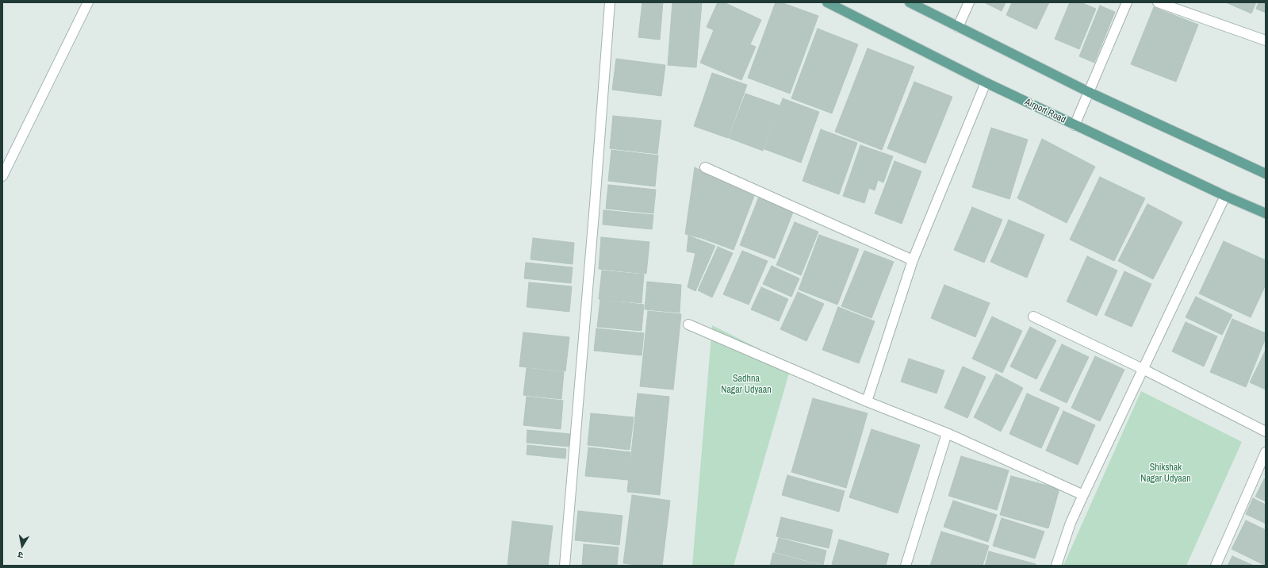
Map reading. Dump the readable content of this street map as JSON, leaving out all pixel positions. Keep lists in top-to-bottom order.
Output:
{
  "streets": {
    "main road": ["Airport Road"]
  },
  "parks": ["Sadhna Nagar Udyaan", "Shikshak Nagar Udyaan"],
  "north": "bottom"
}
